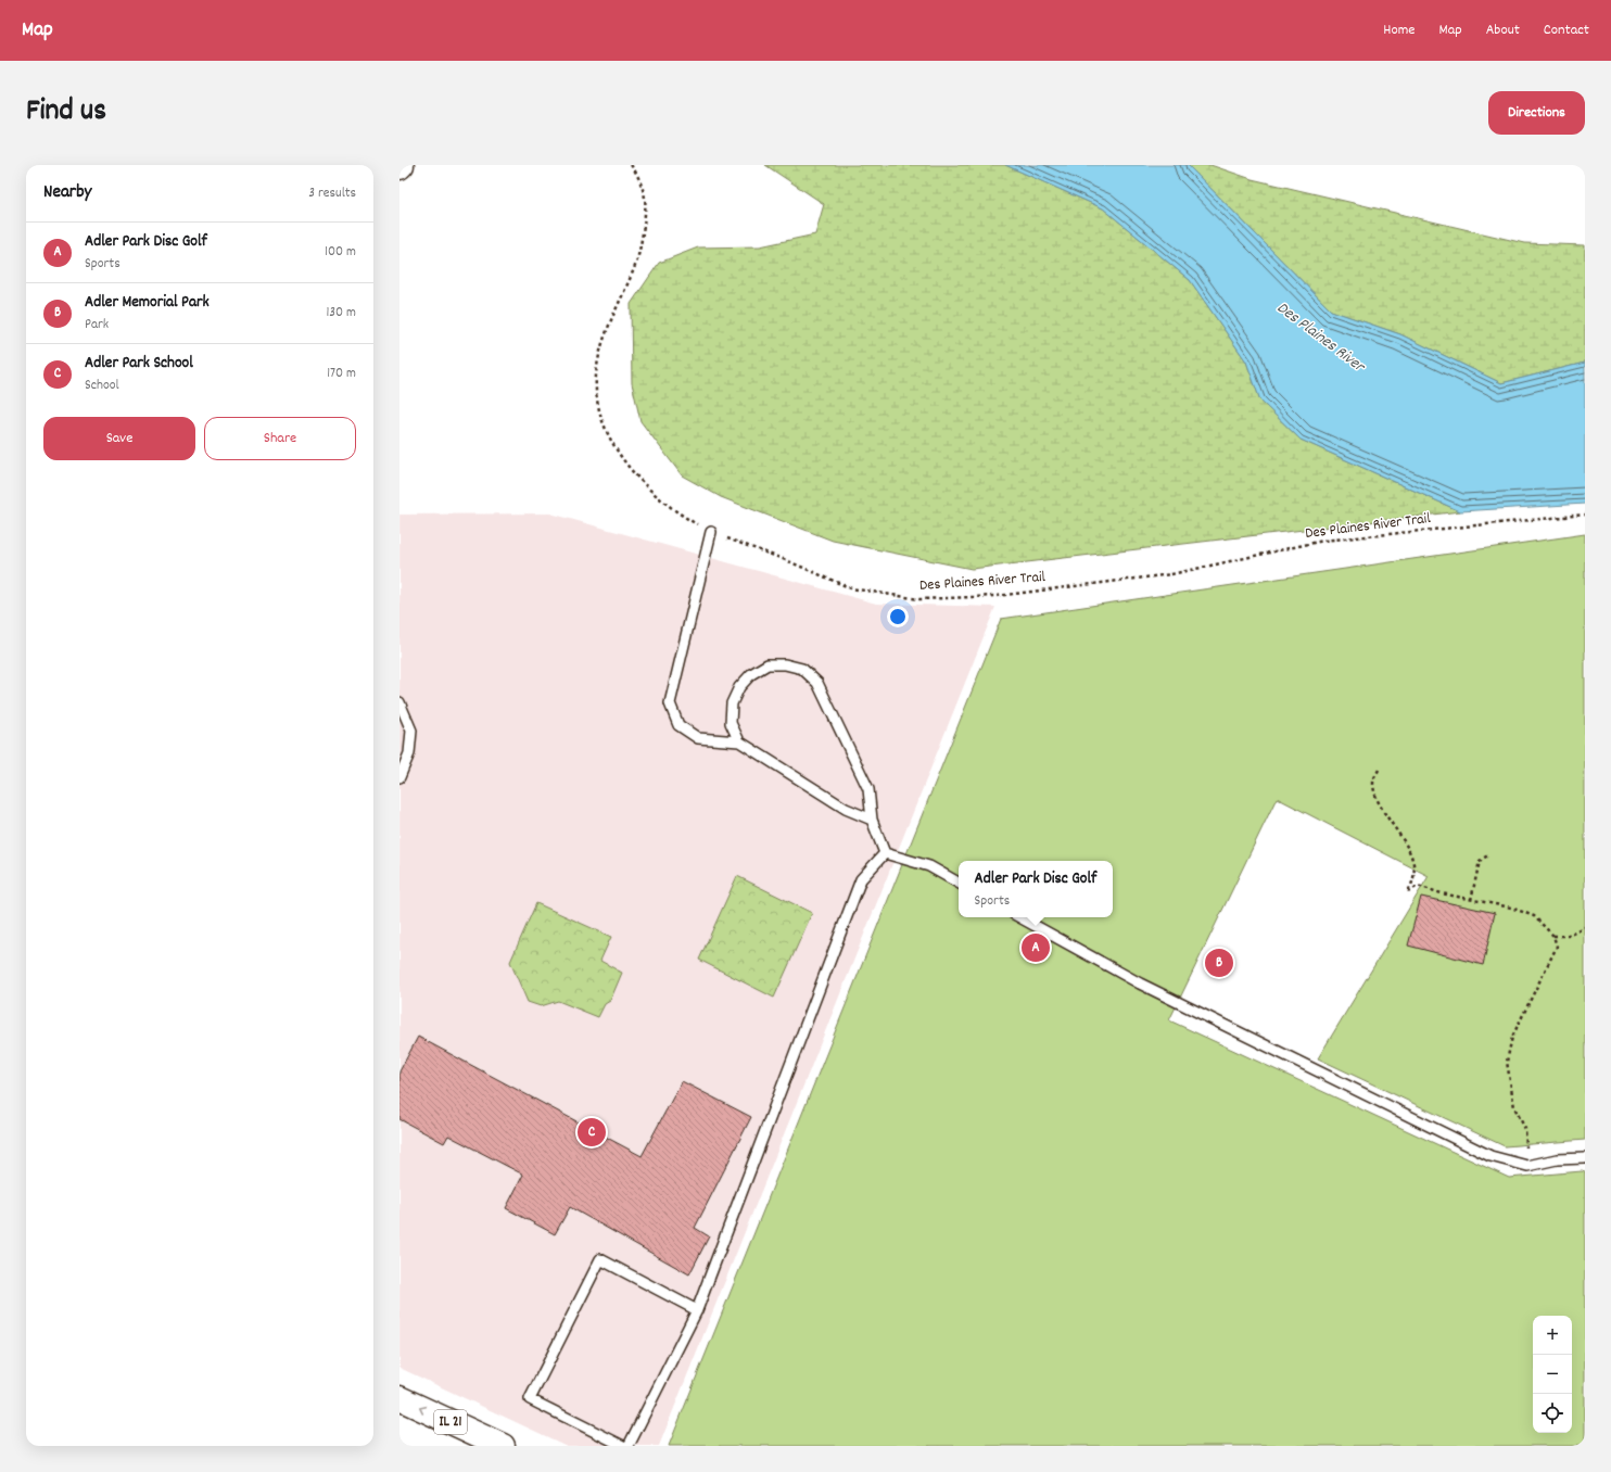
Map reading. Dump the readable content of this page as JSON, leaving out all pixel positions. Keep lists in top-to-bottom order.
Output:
{
  "streets": {
    "main road": ["IL 21"],
    "path": ["Des Plaines River Trail"]
  },
  "water": ["Des Plaines River"],
  "page": {
    "header": "Map",
    "nav": [
      "Home",
      "Map",
      "About",
      "Contact"
    ],
    "title": "Find us",
    "buttons": [
      "Directions",
      ["Save", "Share"]
    ],
    "heading": ["Nearby", "3 results"],
    "list": [
      {
        "mark": "A",
        "name": "Adler Park Disc Golf",
        "note": "Sports",
        "value": "100 m"
      },
      {
        "mark": "B",
        "name": "Adler Memorial Park",
        "note": "Park",
        "value": "130 m"
      },
      {
        "mark": "C",
        "name": "Adler Park School",
        "note": "School",
        "value": "170 m"
      }
    ],
    "popup": ["Adler Park Disc Golf", "Sports"],
    "pins": ["A", "B", "C"],
    "map_buttons": ["+", "−"]
  }
}
